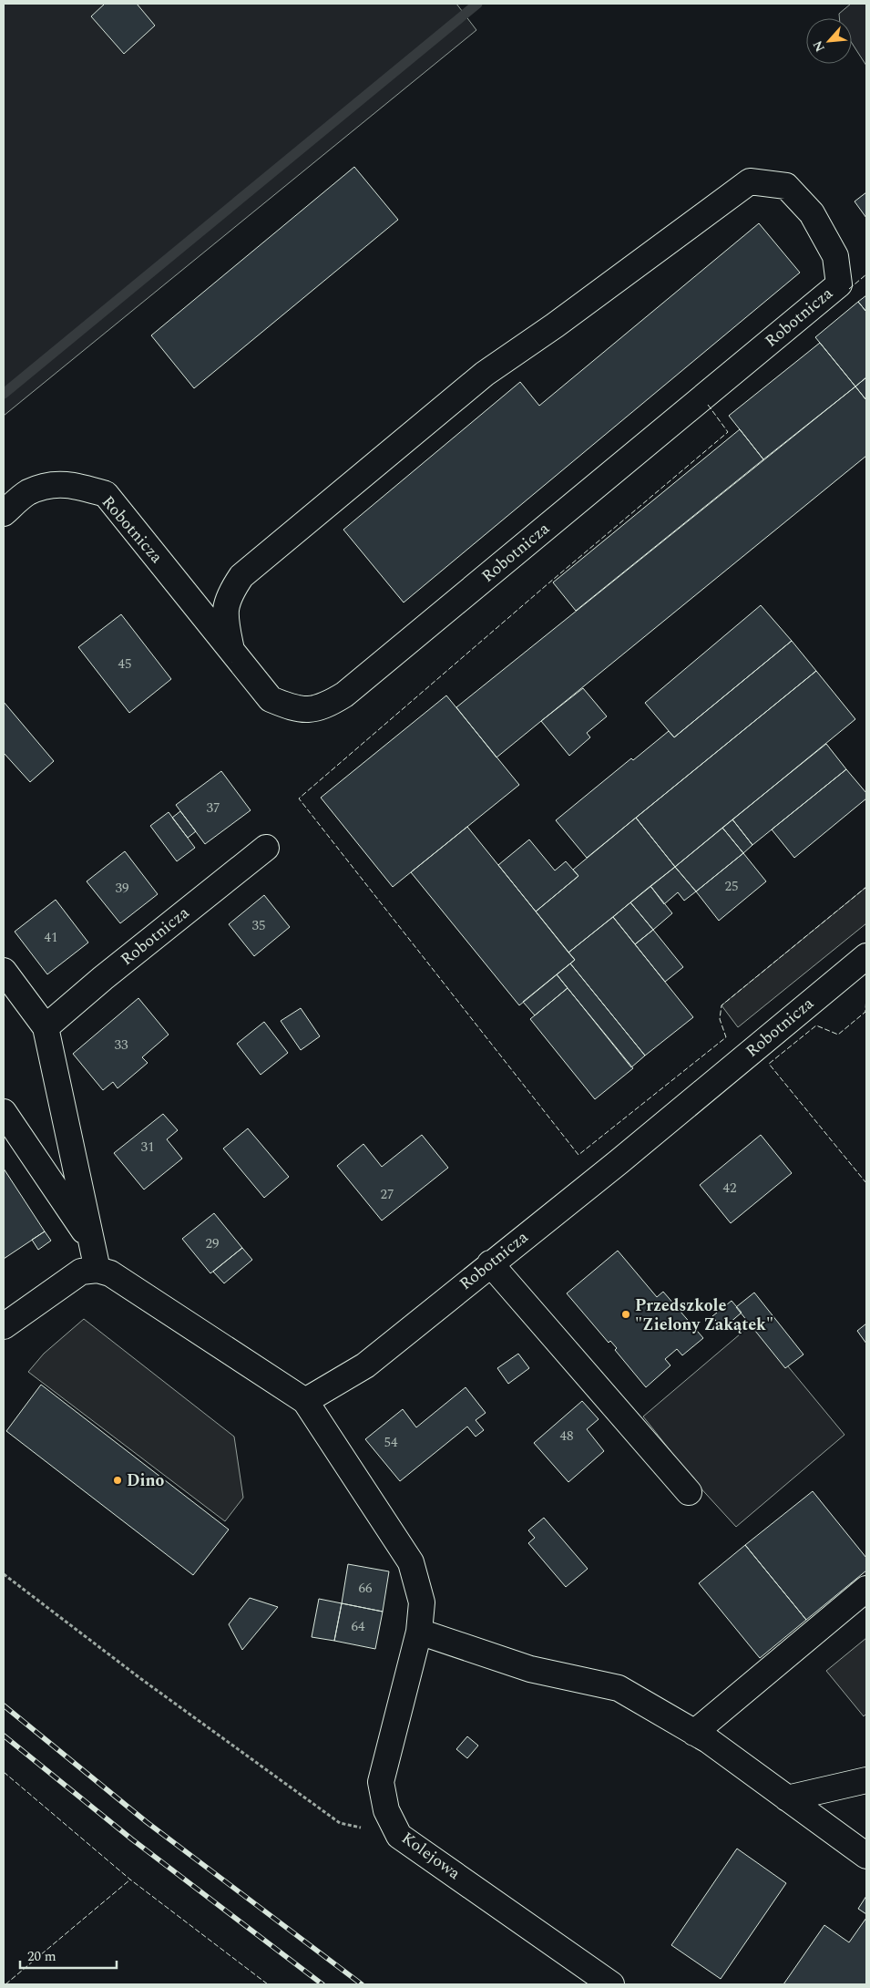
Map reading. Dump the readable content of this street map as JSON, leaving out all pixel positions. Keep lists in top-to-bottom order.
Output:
{
  "streets": {
    "street": ["Robotnicza", "Kolejowa"]
  },
  "crossings": [
    ["Robotnicza", "Kolejowa"]
  ],
  "places": ["Przedszkole \"Zielony Zakątek\"", "Dino"],
  "house_numbers": [
    "45",
    "37",
    "25",
    "39",
    "35",
    "41",
    "33",
    "31",
    "42",
    "27",
    "29",
    "48",
    "54",
    "66",
    "64"
  ],
  "scale_bar": "20 m",
  "north": "bottom left"
}
